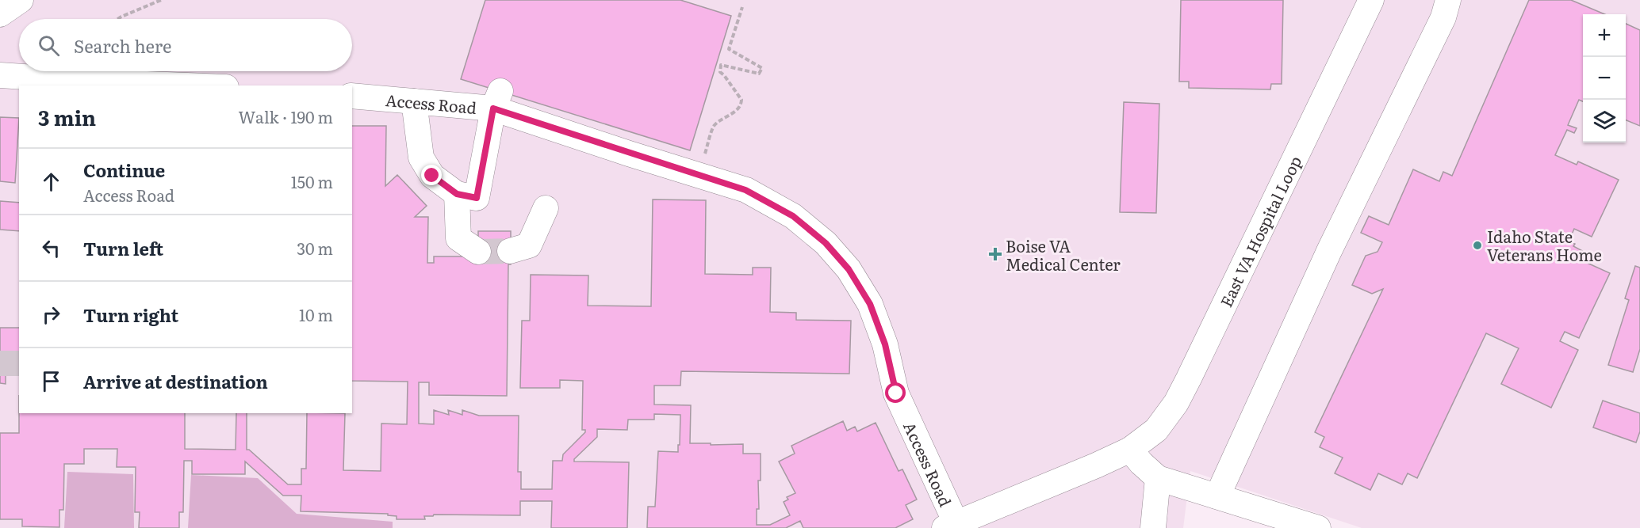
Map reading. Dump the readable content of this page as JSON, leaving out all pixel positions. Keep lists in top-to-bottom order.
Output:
{
  "streets": {
    "street": ["Access Road", "East VA Hospital Loop"]
  },
  "crossings": [
    ["Access Road", "East VA Hospital Loop"]
  ],
  "places": {
    "other": ["Idaho State Veterans Home"],
    "health": ["Boise VA Medical Center"]
  },
  "page": {
    "map_buttons": ["+", "−"],
    "search": "Search here",
    "heading": ["3 min", "Walk · 190 m"],
    "list": [
      ["Continue", "Access Road", "150 m"],
      ["Turn left", "30 m"],
      ["Turn right", "10 m"],
      "Arrive at destination"
    ]
  }
}
